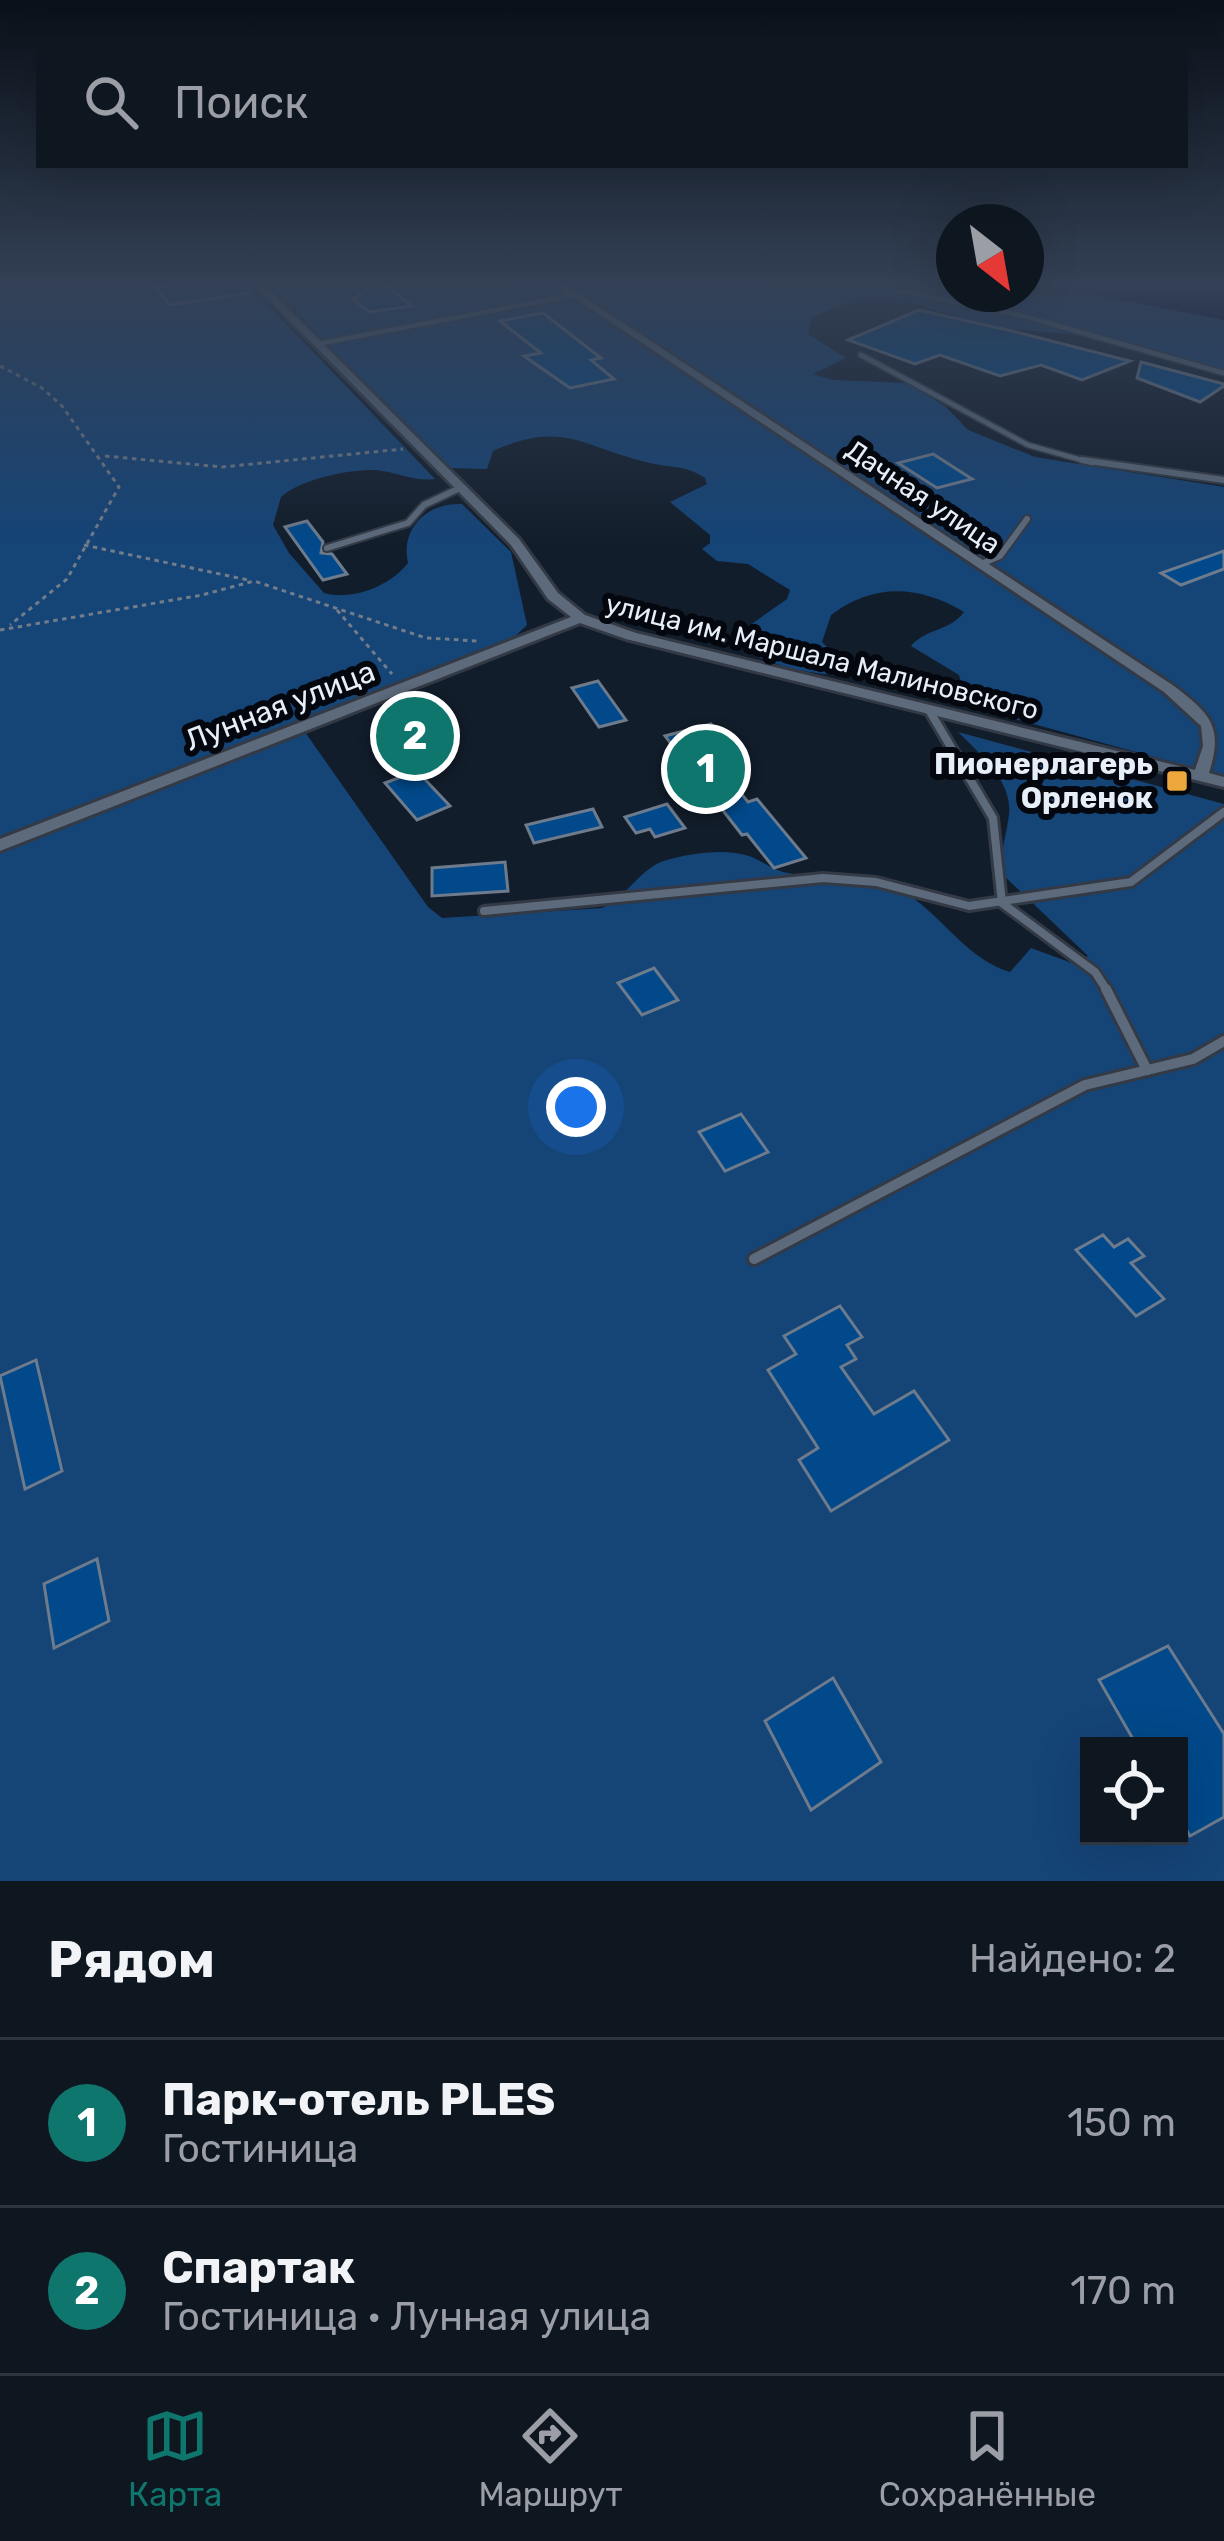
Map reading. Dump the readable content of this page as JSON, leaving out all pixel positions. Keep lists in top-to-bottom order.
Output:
{
  "streets": {
    "street": ["Дачная улица", "улица им. Маршала Малиновского", "Лунная улица"]
  },
  "crossings": [
    ["Дачная улица", "улица им. Маршала Малиновского"],
    ["улица им. Маршала Малиновского", "Лунная улица"]
  ],
  "places": {
    "transit": ["Пионерлагерь Орленок"]
  },
  "north": "bottom right",
  "page": {
    "search": "Поиск",
    "pins": ["2", "1"],
    "heading": ["Рядом", "Найдено: 2"],
    "list": [
      {
        "mark": "1",
        "name": "Парк-отель PLES",
        "note": "Гостиница",
        "value": "150 m"
      },
      {
        "mark": "2",
        "name": "Спартак",
        "note": "Гостиница · Лунная улица",
        "value": "170 m"
      }
    ],
    "nav": ["Карта", "Маршрут", "Сохранённые"]
  }
}
